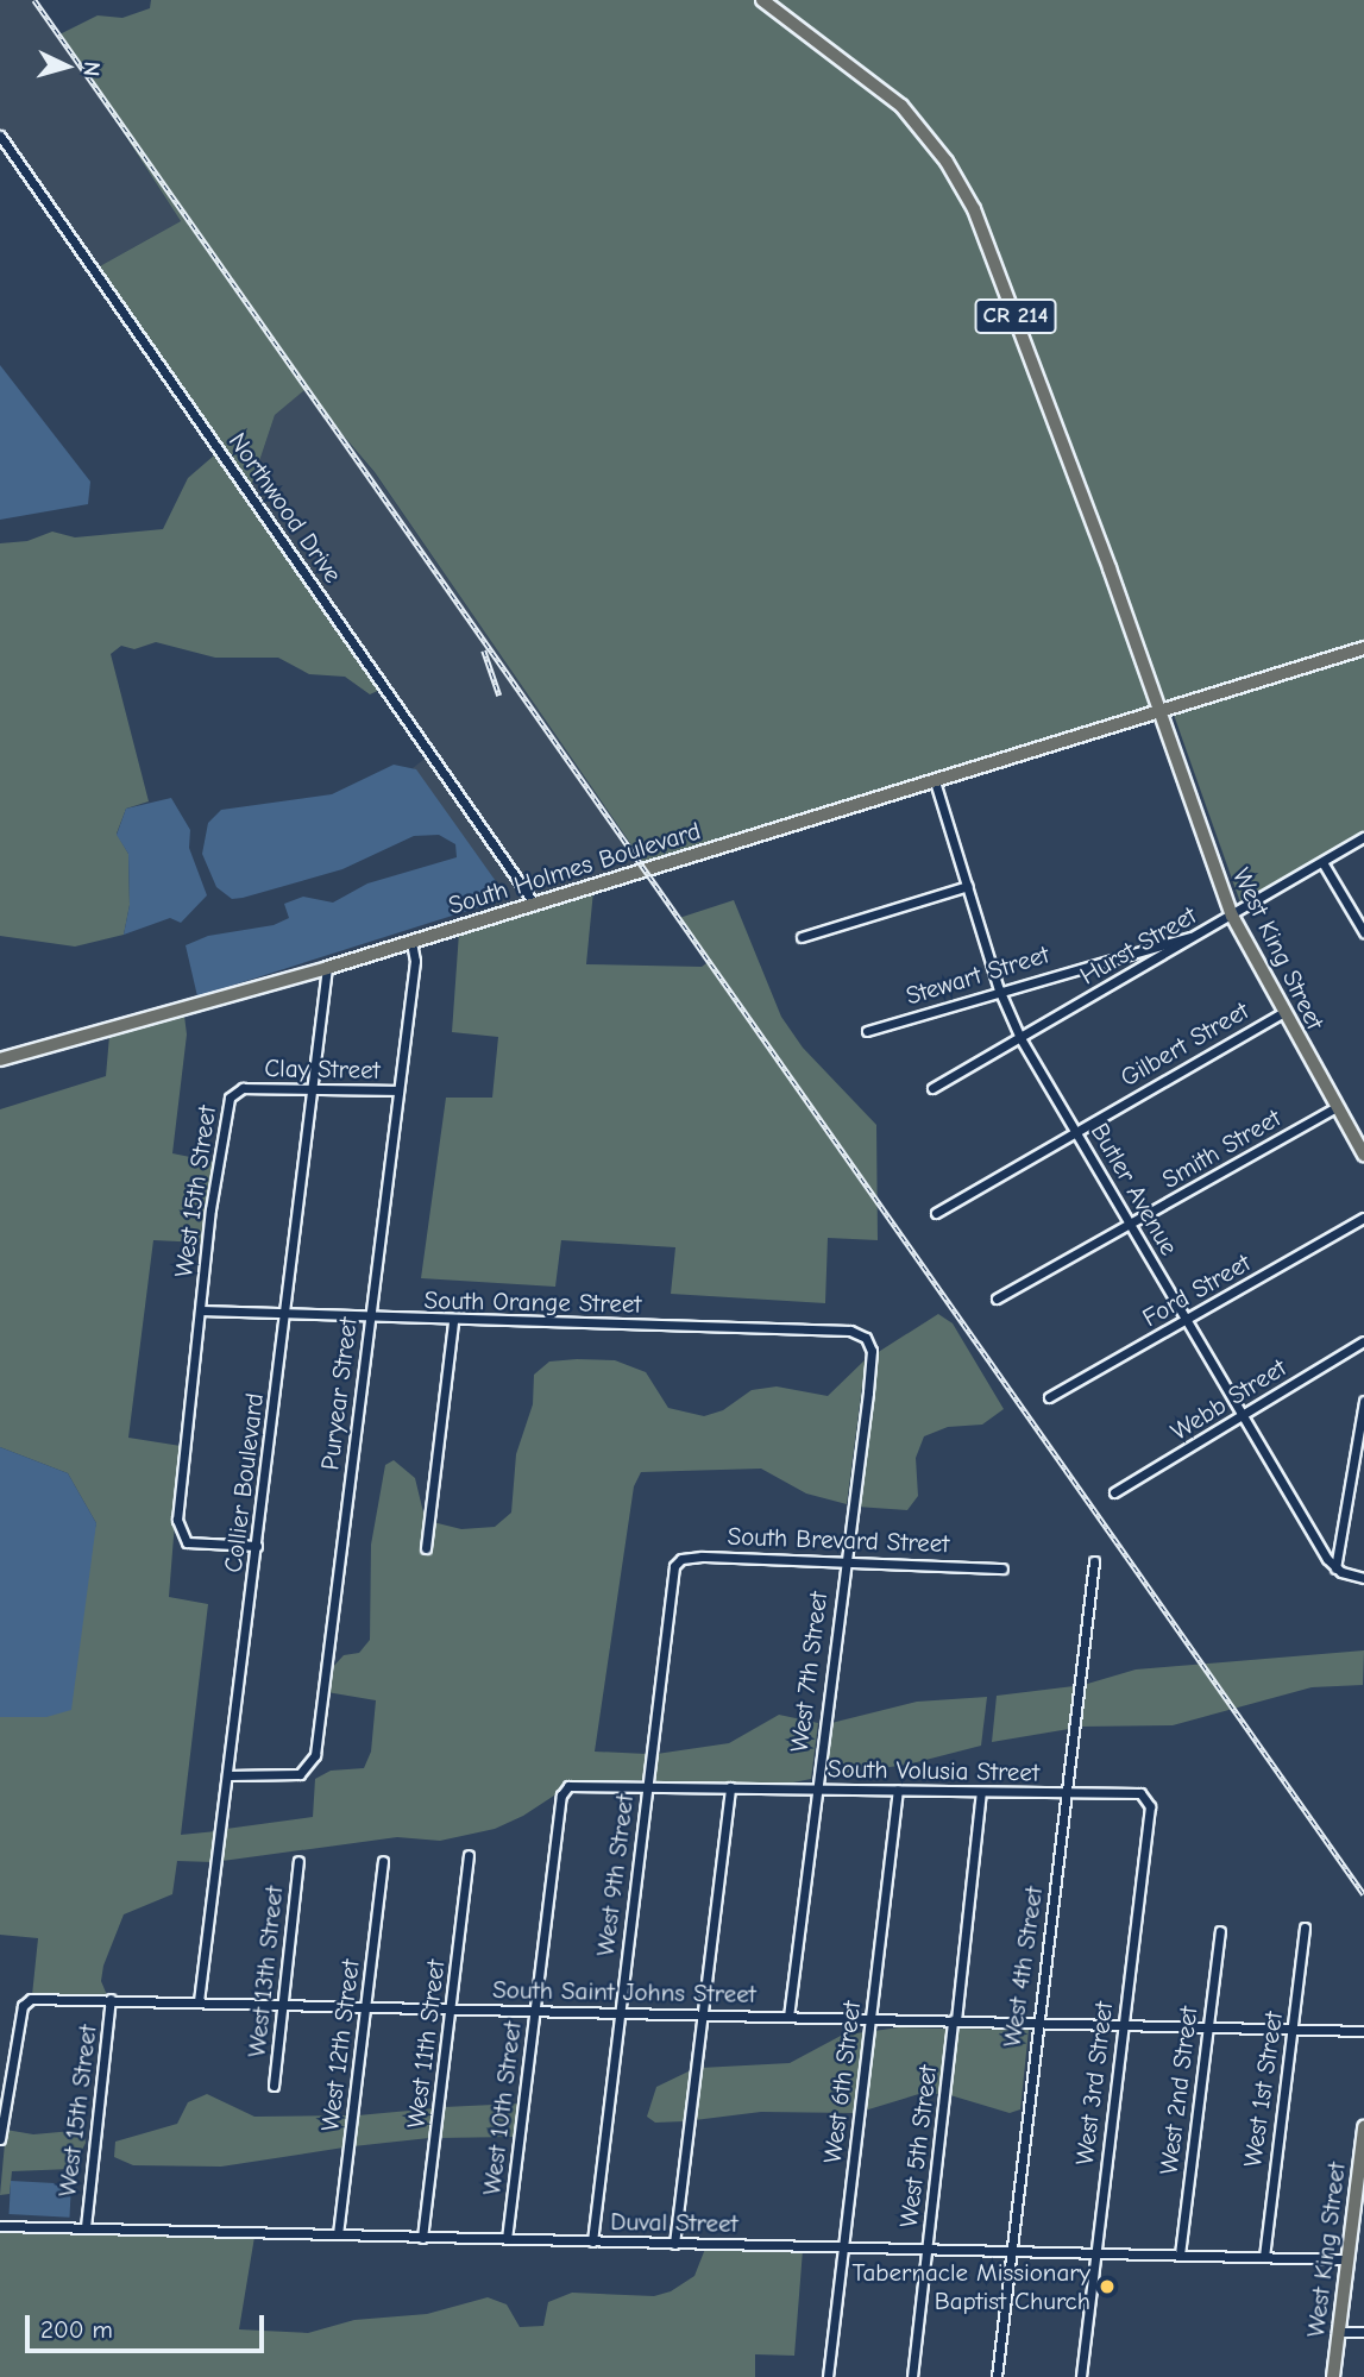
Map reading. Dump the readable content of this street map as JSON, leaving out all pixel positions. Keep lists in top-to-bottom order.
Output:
{
  "streets": {
    "main road": ["CR 214", "South Holmes Boulevard", "West King Street"],
    "street": [
      "Northwood Drive",
      "Hurst Street",
      "Stewart Street",
      "Gilbert Street",
      "Clay Street",
      "Smith Street",
      "Butler Avenue",
      "West 15th Street",
      "Ford Street",
      "South Orange Street",
      "Puryear Street",
      "Webb Street",
      "Collier Boulevard",
      "South Brevard Street",
      "West 7th Street",
      "South Volusia Street",
      "West 9th Street",
      "West 4th Street",
      "West 13th Street",
      "South Saint Johns Street",
      "West 11th Street",
      "West 12th Street",
      "West 6th Street",
      "West 3rd Street",
      "West 1st Street",
      "West 2nd Street",
      "West 10th Street",
      "West 5th Street",
      "Duval Street"
    ]
  },
  "crossings": [
    ["CR 214", "South Holmes Boulevard"],
    ["CR 214", "West King Street"],
    ["Northwood Drive", "South Holmes Boulevard"],
    ["South Holmes Boulevard", "West King Street"],
    ["South Holmes Boulevard", "Butler Avenue"],
    ["South Holmes Boulevard", "Puryear Street"],
    ["South Holmes Boulevard", "Collier Boulevard"],
    ["Hurst Street", "West King Street"],
    ["Hurst Street", "Stewart Street"],
    ["Hurst Street", "Butler Avenue"],
    ["West King Street", "Gilbert Street"],
    ["West King Street", "Smith Street"],
    ["West King Street", "Duval Street"],
    ["Stewart Street", "Butler Avenue"],
    ["Gilbert Street", "Butler Avenue"],
    ["Clay Street", "West 15th Street"],
    ["Clay Street", "Puryear Street"],
    ["Clay Street", "Collier Boulevard"],
    ["Smith Street", "Butler Avenue"],
    ["Butler Avenue", "Ford Street"],
    ["Butler Avenue", "Webb Street"],
    ["West 15th Street", "South Orange Street"],
    ["West 15th Street", "South Saint Johns Street"],
    ["West 15th Street", "Duval Street"],
    ["South Orange Street", "Puryear Street"],
    ["South Orange Street", "Collier Boulevard"],
    ["South Orange Street", "West 7th Street"],
    ["Puryear Street", "Collier Boulevard"],
    ["Collier Boulevard", "South Saint Johns Street"],
    ["South Brevard Street", "West 7th Street"],
    ["South Brevard Street", "West 9th Street"],
    ["West 7th Street", "South Volusia Street"],
    ["West 7th Street", "South Saint Johns Street"],
    ["South Volusia Street", "West 9th Street"],
    ["South Volusia Street", "West 4th Street"],
    ["South Volusia Street", "West 6th Street"],
    ["South Volusia Street", "West 3rd Street"],
    ["South Volusia Street", "West 10th Street"],
    ["South Volusia Street", "West 5th Street"],
    ["West 9th Street", "South Saint Johns Street"],
    ["West 9th Street", "Duval Street"],
    ["West 4th Street", "South Saint Johns Street"],
    ["West 4th Street", "Duval Street"],
    ["West 13th Street", "South Saint Johns Street"],
    ["South Saint Johns Street", "West 11th Street"],
    ["South Saint Johns Street", "West 12th Street"],
    ["South Saint Johns Street", "West 6th Street"],
    ["South Saint Johns Street", "West 3rd Street"],
    ["South Saint Johns Street", "West 1st Street"],
    ["South Saint Johns Street", "West 2nd Street"],
    ["South Saint Johns Street", "West 10th Street"],
    ["South Saint Johns Street", "West 5th Street"],
    ["West 11th Street", "Duval Street"],
    ["West 12th Street", "Duval Street"],
    ["West 6th Street", "Duval Street"],
    ["West 3rd Street", "Duval Street"],
    ["West 1st Street", "Duval Street"],
    ["West 2nd Street", "Duval Street"],
    ["West 10th Street", "Duval Street"],
    ["West 5th Street", "Duval Street"]
  ],
  "places": ["Tabernacle Missionary Baptist Church"],
  "scale_bar": "200 m",
  "north": "right"
}
